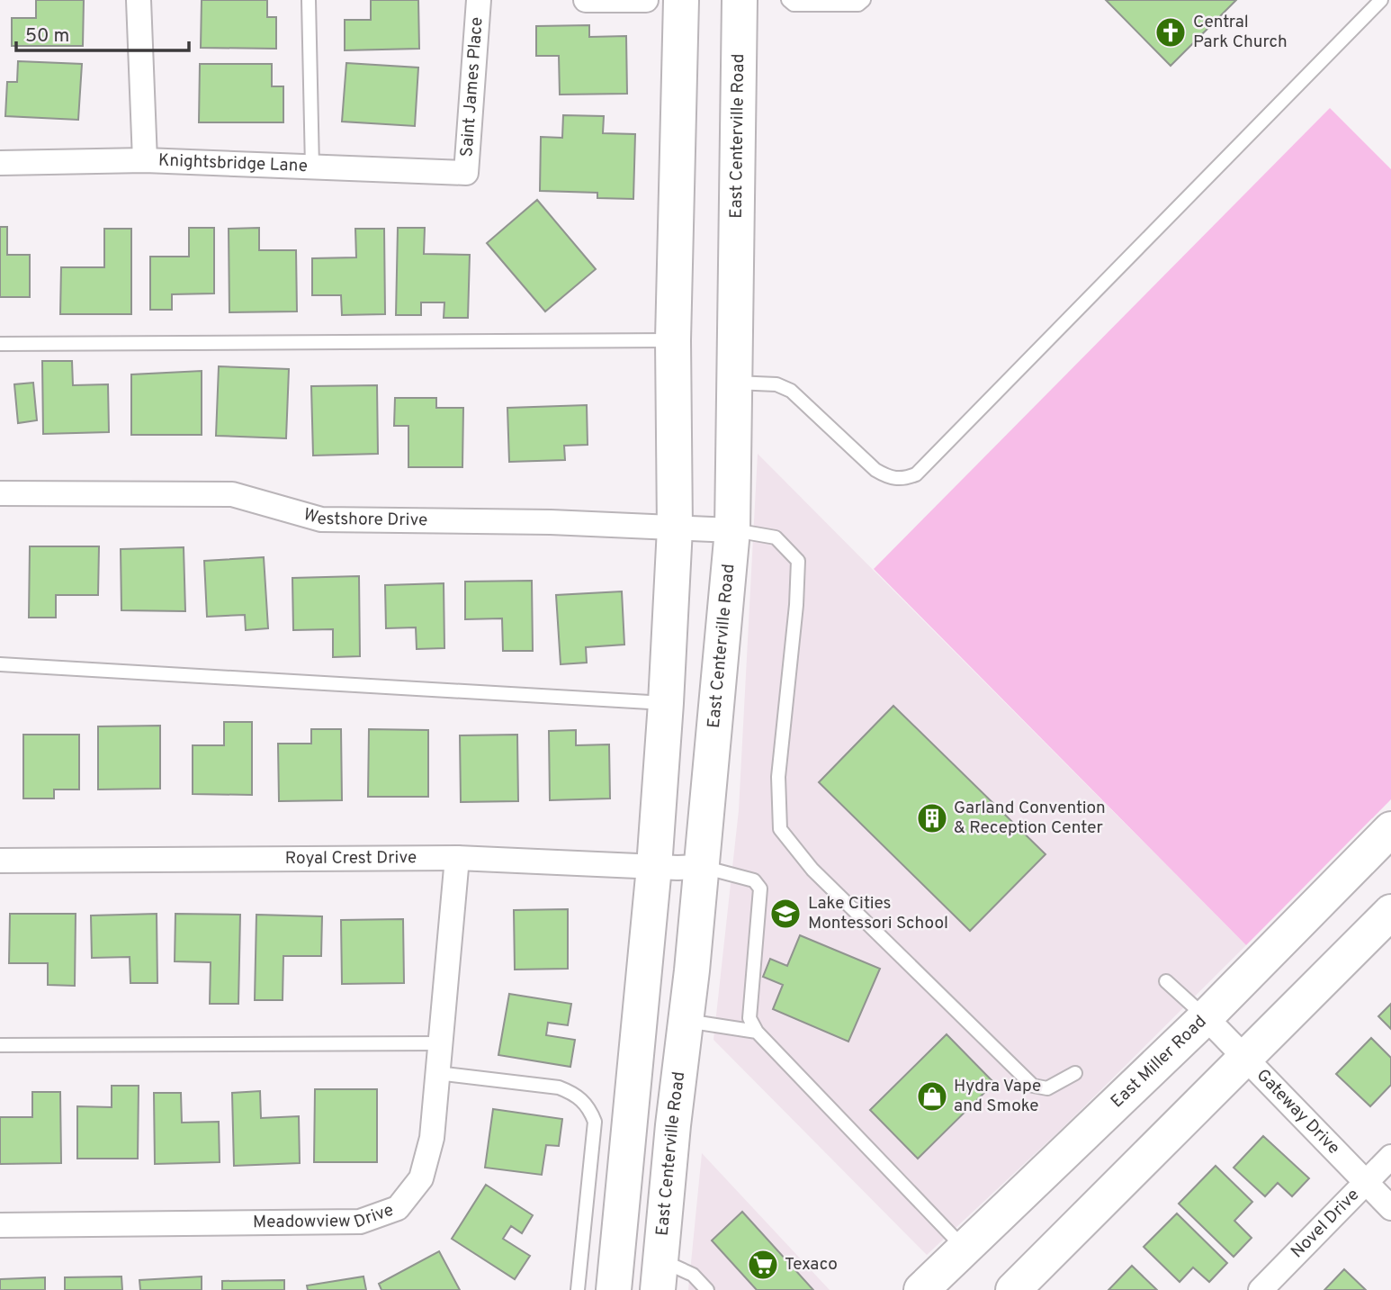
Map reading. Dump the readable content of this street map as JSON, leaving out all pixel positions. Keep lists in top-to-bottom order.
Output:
{
  "streets": {
    "main road": ["East Centerville Road", "East Miller Road"],
    "street": [
      "Saint James Place",
      "Knightsbridge Lane",
      "Westshore Drive",
      "Royal Crest Drive",
      "Gateway Drive",
      "Meadowview Drive",
      "Novel Drive"
    ]
  },
  "crossings": [
    ["Saint James Place", "Knightsbridge Lane"],
    ["East Centerville Road", "Westshore Drive"],
    ["East Centerville Road", "Royal Crest Drive"],
    ["Royal Crest Drive", "Meadowview Drive"],
    ["East Miller Road", "Gateway Drive"],
    ["Gateway Drive", "Novel Drive"]
  ],
  "places": {
    "church": ["Central Park Church"],
    "building": ["Garland Convention & Reception Center"],
    "school or university": ["Lake Cities Montessori School"],
    "shop": ["Hydra Vape and Smoke"],
    "supermarket": ["Texaco"]
  },
  "scale_bar": "50 m"
}
